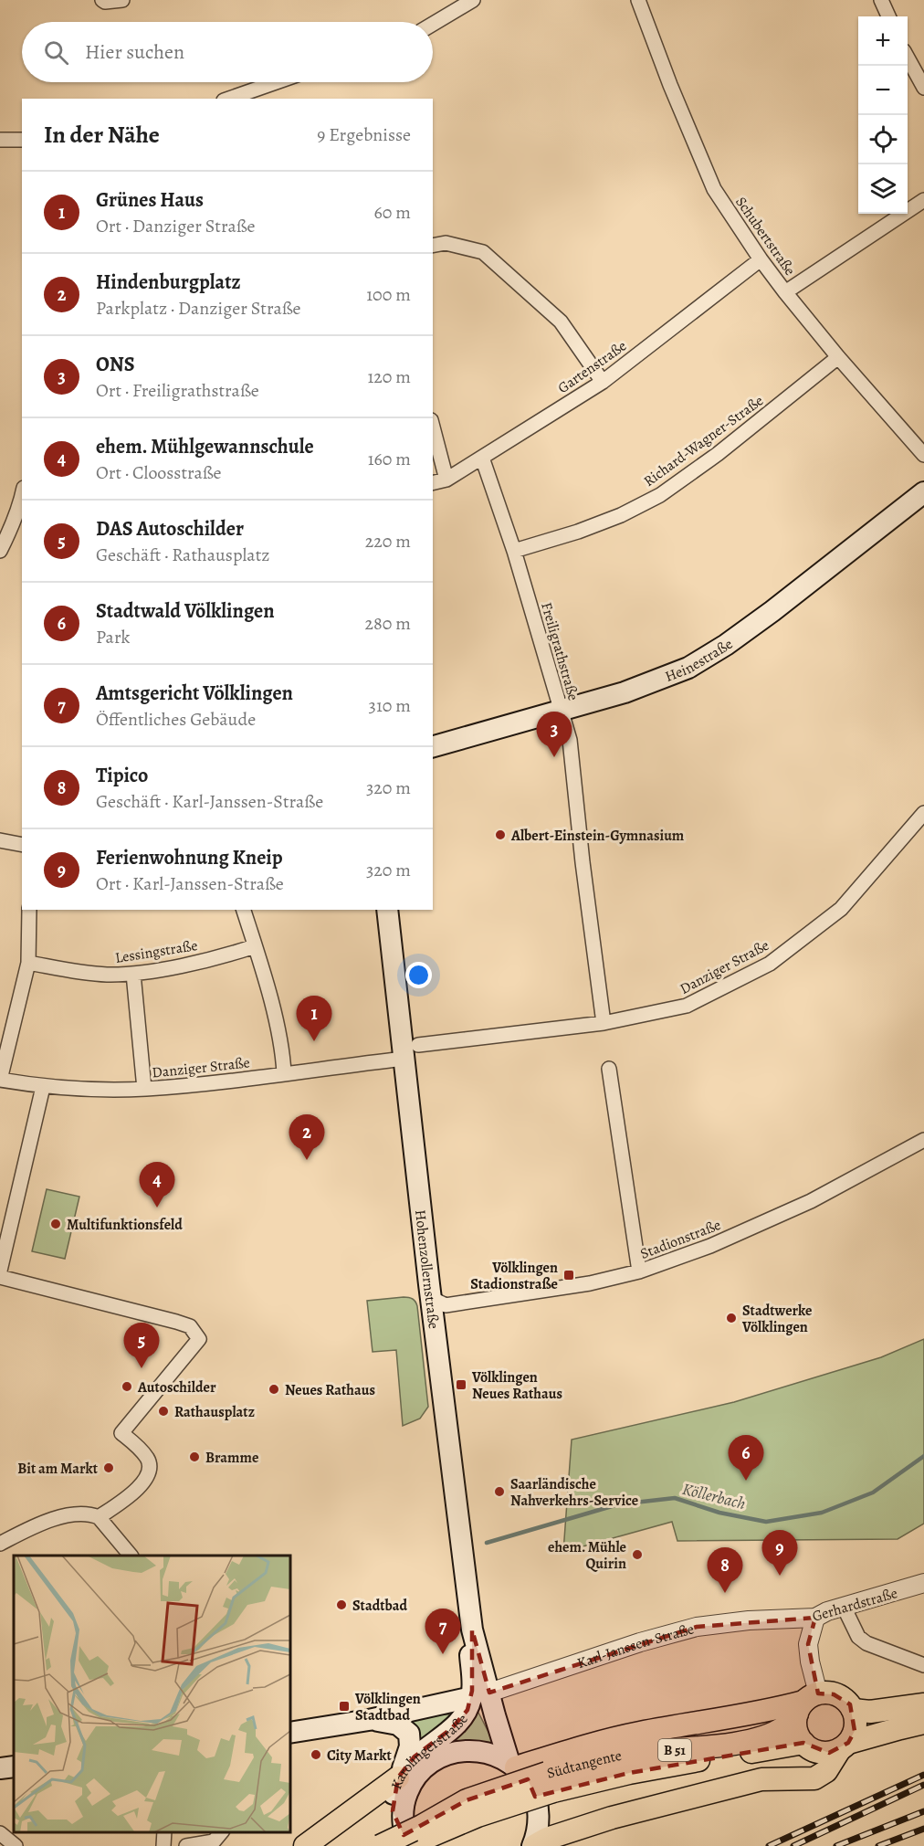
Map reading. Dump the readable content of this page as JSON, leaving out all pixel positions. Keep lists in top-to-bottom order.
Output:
{
  "streets": {
    "main road": [
      "Heinestraße",
      "Hohenzollernstraße",
      "Karl-Janssen-Straße",
      "B 51",
      "Karolingerstraße",
      "Südtangente"
    ],
    "street": [
      "Schubertstraße",
      "Gartenstraße",
      "Richard-Wagner-Straße",
      "Freiligrathstraße",
      "Lessingstraße",
      "Danziger Straße",
      "Stadionstraße",
      "Gerhardstraße"
    ]
  },
  "crossings": [
    ["Schubertstraße", "Gartenstraße"],
    ["Schubertstraße", "Richard-Wagner-Straße"],
    ["Gartenstraße", "Freiligrathstraße"],
    ["Richard-Wagner-Straße", "Freiligrathstraße"],
    ["Freiligrathstraße", "Heinestraße"],
    ["Freiligrathstraße", "Danziger Straße"],
    ["Danziger Straße", "Hohenzollernstraße"],
    ["Stadionstraße", "Hohenzollernstraße"],
    ["Hohenzollernstraße", "Karl-Janssen-Straße"],
    ["Hohenzollernstraße", "Karolingerstraße"],
    ["Gerhardstraße", "Karl-Janssen-Straße"],
    ["Karl-Janssen-Straße", "Karolingerstraße"],
    ["Karolingerstraße", "Südtangente"]
  ],
  "water": ["Köllerbach"],
  "places": {
    "other": [
      "Albert-Einstein-Gymnasium",
      "Multifunktionsfeld",
      "Stadtwerke Völklingen",
      "Autoschilder",
      "Neues Rathaus",
      "Rathausplatz",
      "Bramme",
      "Bit am Markt",
      "Saarländische Nahverkehrs-Service",
      "ehem. Mühle Quirin",
      "Stadtbad",
      "City Markt"
    ],
    "transit": ["Völklingen Stadionstraße", "Völklingen Neues Rathaus", "Völklingen Stadtbad"]
  },
  "page": {
    "map_buttons": ["+", "−"],
    "search": "Hier suchen",
    "heading": ["In der Nähe", "9 Ergebnisse"],
    "list": [
      {
        "mark": "1",
        "name": "Grünes Haus",
        "note": "Ort · Danziger Straße",
        "value": "60 m"
      },
      {
        "mark": "2",
        "name": "Hindenburgplatz",
        "note": "Parkplatz · Danziger Straße",
        "value": "100 m"
      },
      {
        "mark": "3",
        "name": "ONS",
        "note": "Ort · Freiligrathstraße",
        "value": "120 m"
      },
      {
        "mark": "4",
        "name": "ehem. Mühlgewannschule",
        "note": "Ort · Cloosstraße",
        "value": "160 m"
      },
      {
        "mark": "5",
        "name": "DAS Autoschilder",
        "note": "Geschäft · Rathausplatz",
        "value": "220 m"
      },
      {
        "mark": "6",
        "name": "Stadtwald Völklingen",
        "note": "Park",
        "value": "280 m"
      },
      {
        "mark": "7",
        "name": "Amtsgericht Völklingen",
        "note": "Öffentliches Gebäude",
        "value": "310 m"
      },
      {
        "mark": "8",
        "name": "Tipico",
        "note": "Geschäft · Karl-Janssen-Straße",
        "value": "320 m"
      },
      {
        "mark": "9",
        "name": "Ferienwohnung Kneip",
        "note": "Ort · Karl-Janssen-Straße",
        "value": "320 m"
      }
    ],
    "pins": [
      "3",
      "1",
      "2",
      "4",
      "5",
      "6",
      "9",
      "8",
      "7"
    ]
  }
}
